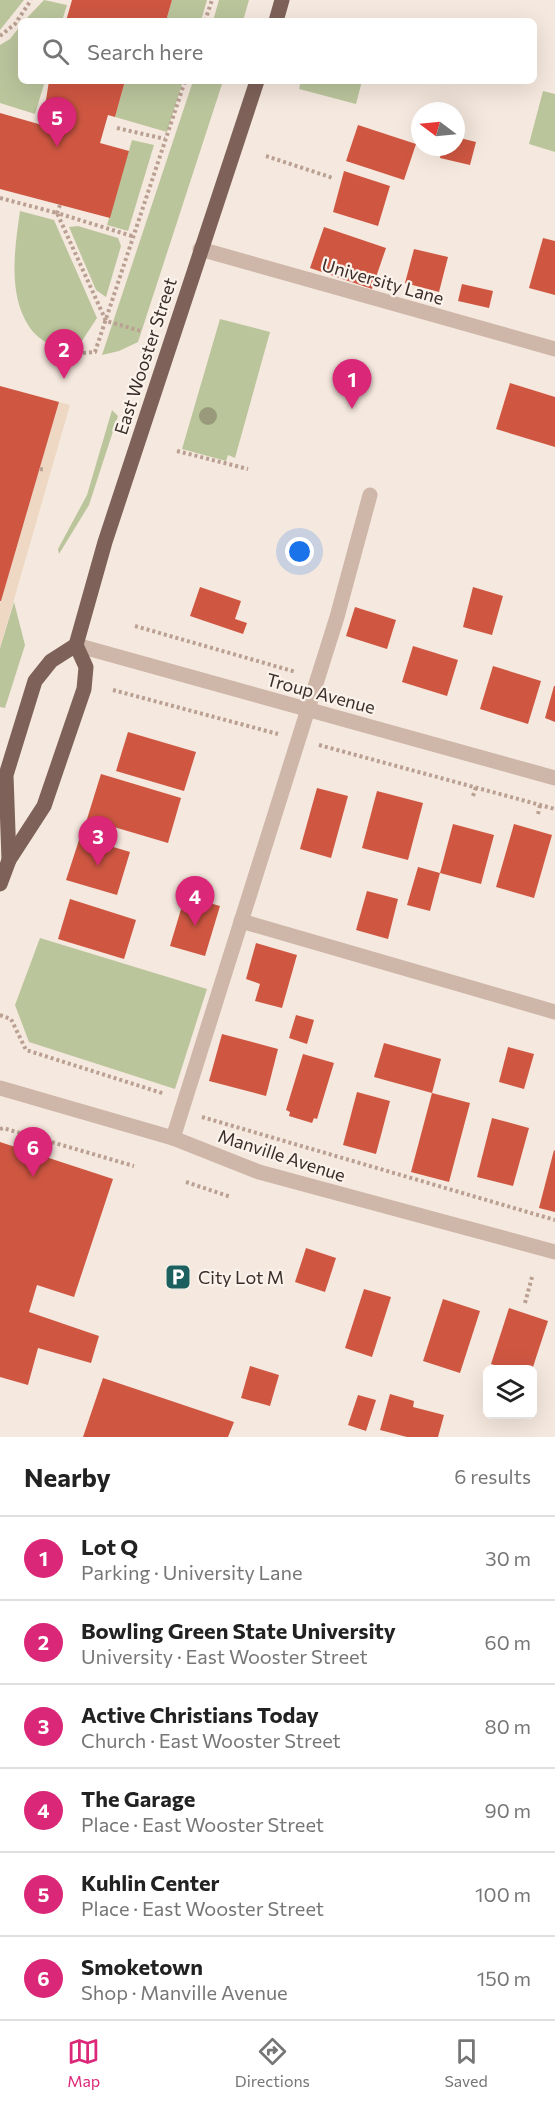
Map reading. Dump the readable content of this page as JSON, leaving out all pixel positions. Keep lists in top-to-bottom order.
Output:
{
  "streets": {
    "main road": ["East Wooster Street"],
    "street": ["University Lane", "Troup Avenue", "Manville Avenue"]
  },
  "crossings": [
    ["University Lane", "East Wooster Street"],
    ["East Wooster Street", "Troup Avenue"]
  ],
  "places": {
    "parking": ["City Lot M"]
  },
  "north": "left",
  "page": {
    "search": "Search here",
    "pins": [
      "5",
      "2",
      "1",
      "3",
      "4",
      "6"
    ],
    "heading": ["Nearby", "6 results"],
    "list": [
      {
        "mark": "1",
        "name": "Lot Q",
        "note": "Parking · University Lane",
        "value": "30 m"
      },
      {
        "mark": "2",
        "name": "Bowling Green State University",
        "note": "University · East Wooster Street",
        "value": "60 m"
      },
      {
        "mark": "3",
        "name": "Active Christians Today",
        "note": "Church · East Wooster Street",
        "value": "80 m"
      },
      {
        "mark": "4",
        "name": "The Garage",
        "note": "Place · East Wooster Street",
        "value": "90 m"
      },
      {
        "mark": "5",
        "name": "Kuhlin Center",
        "note": "Place · East Wooster Street",
        "value": "100 m"
      },
      {
        "mark": "6",
        "name": "Smoketown",
        "note": "Shop · Manville Avenue",
        "value": "150 m"
      }
    ],
    "nav": ["Map", "Directions", "Saved"]
  }
}
